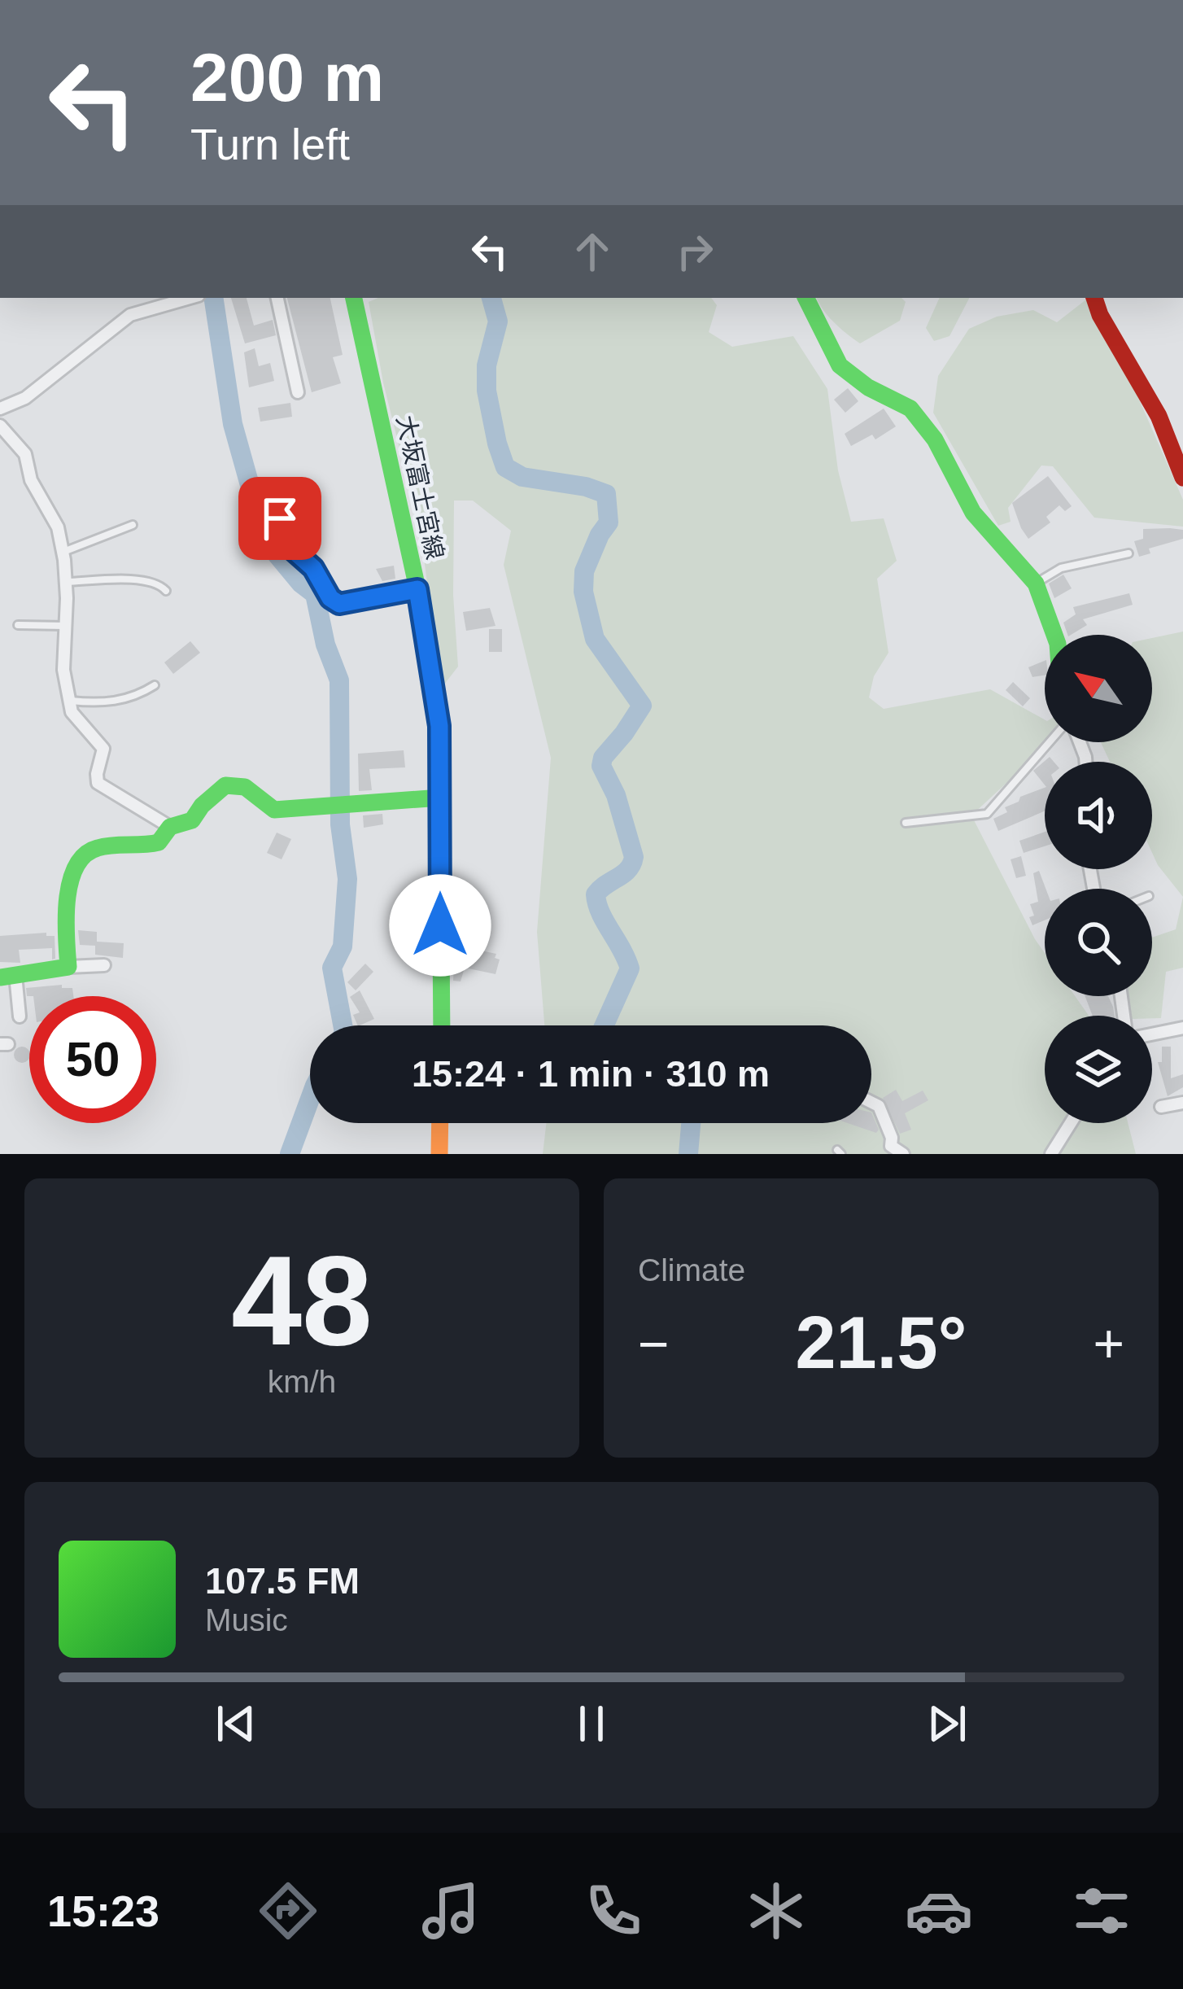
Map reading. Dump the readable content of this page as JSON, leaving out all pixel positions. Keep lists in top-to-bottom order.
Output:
{
  "streets": {
    "street": ["大坂富士宮線"]
  },
  "north": "top left",
  "page": {
    "turn": ["200 m", "Turn left"],
    "limit": "50",
    "trip": "15:24 · 1 min · 310 m",
    "tile": [
      ["48", "km/h"],
      "Climate"
    ],
    "heat": ["−", "21.5°", "+"],
    "song": ["107.5 FM", "Music"],
    "tabs": "15:23"
  }
}
